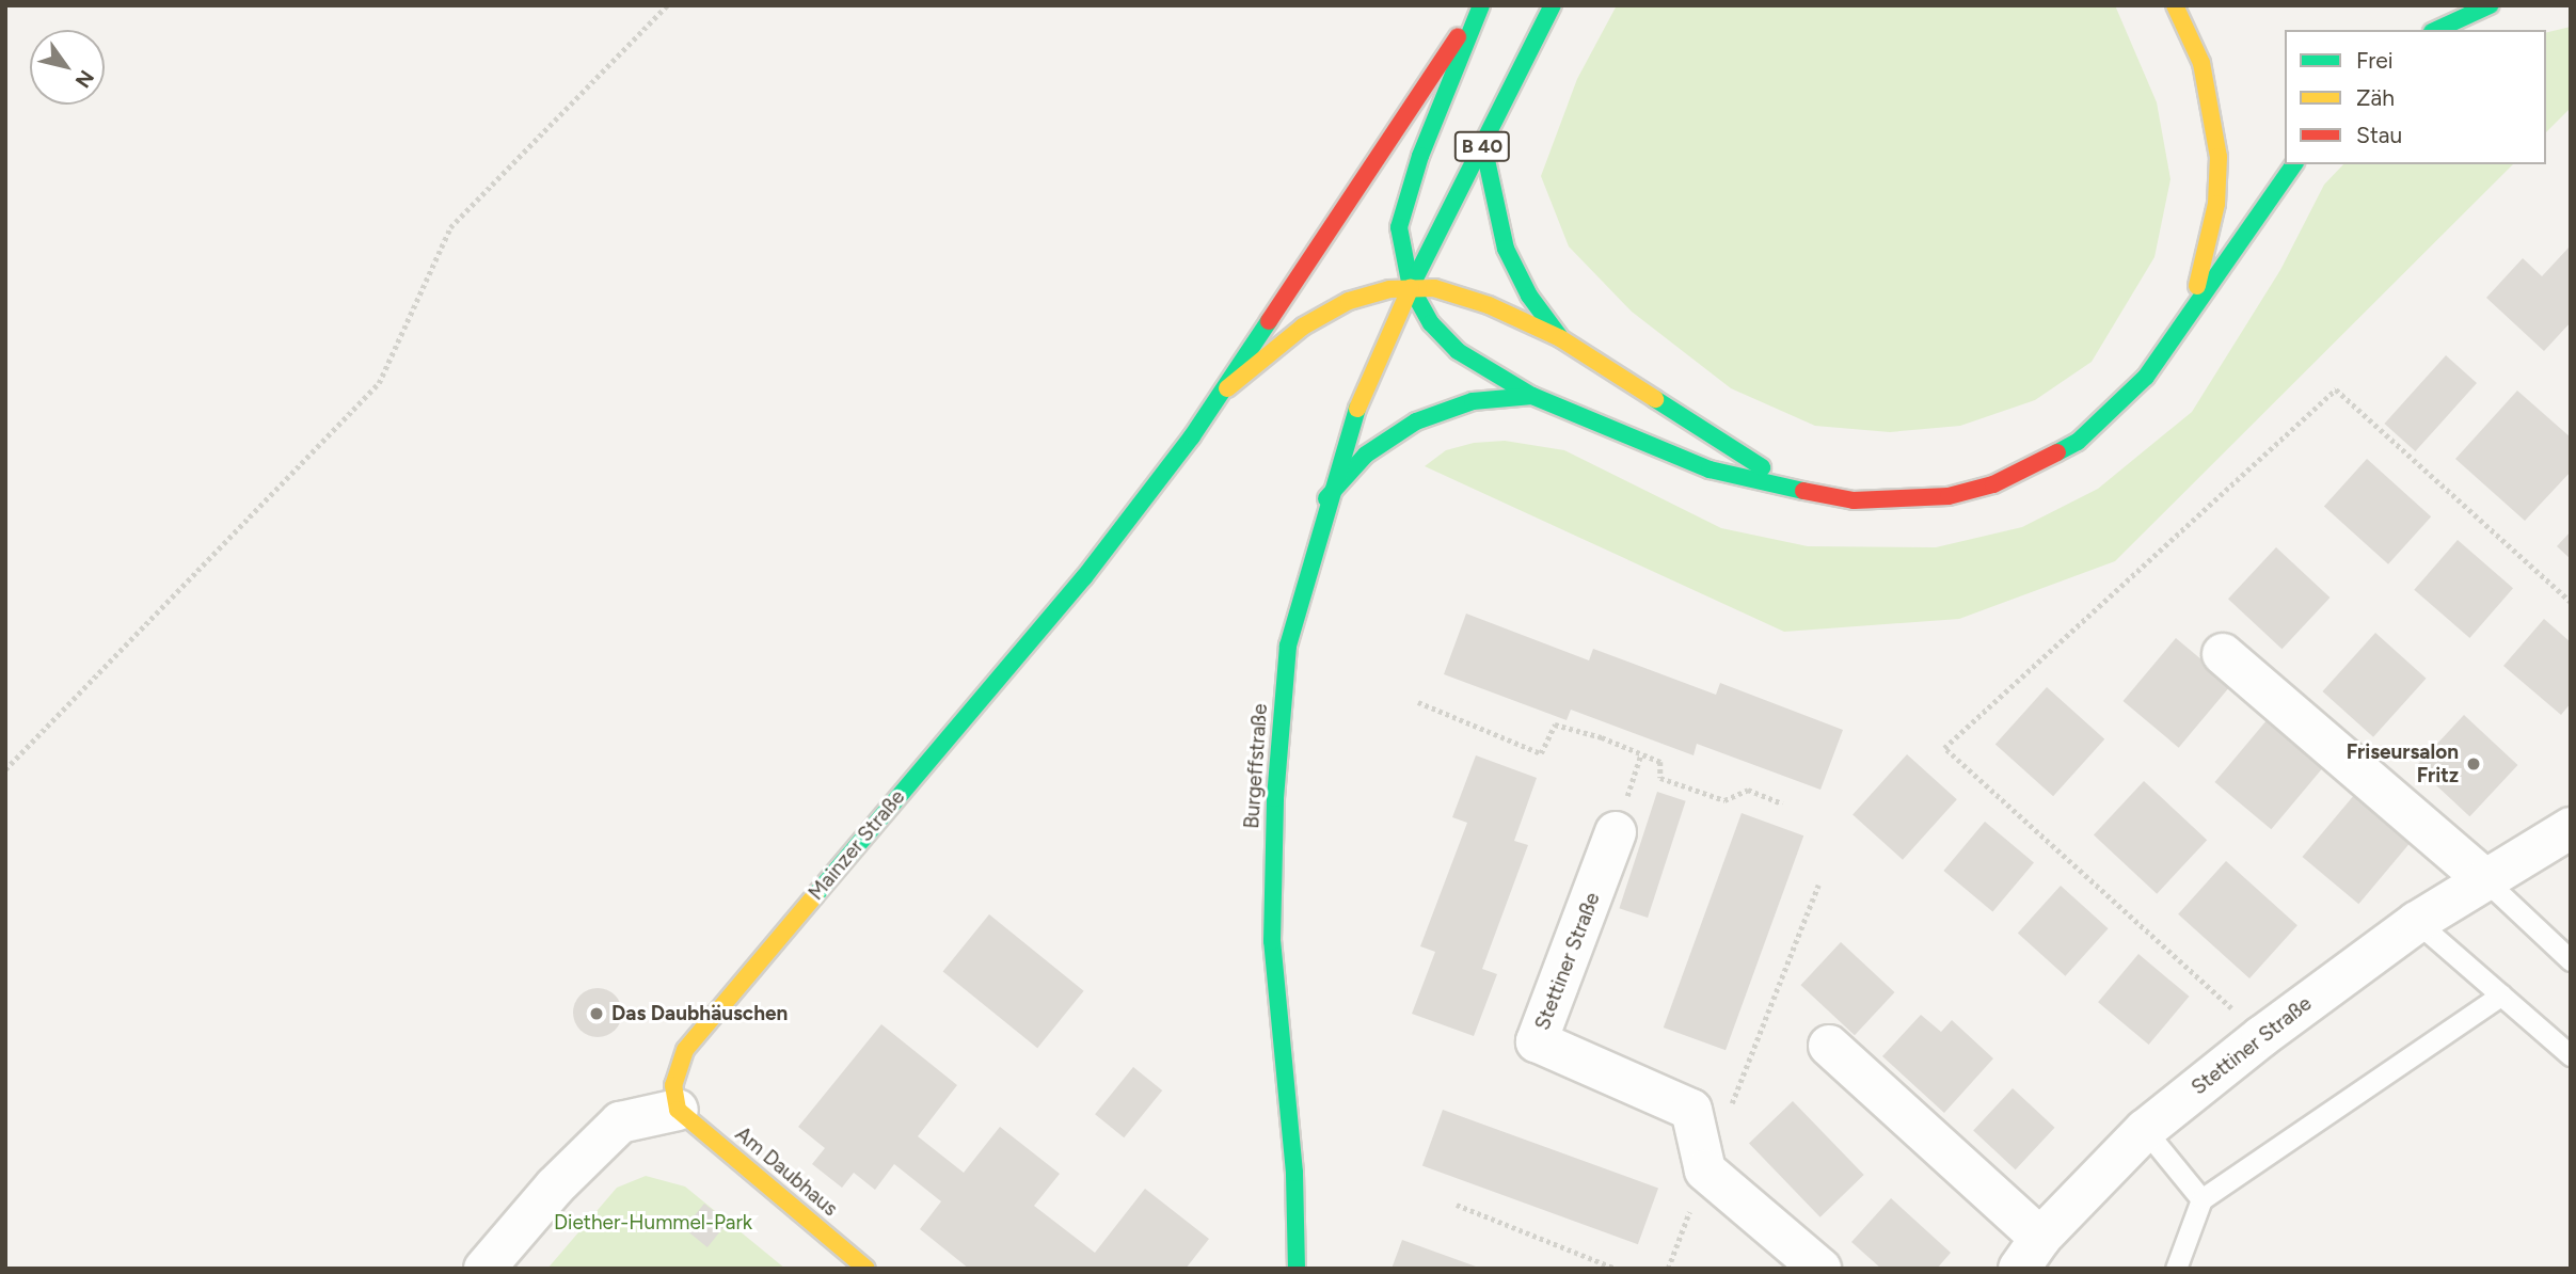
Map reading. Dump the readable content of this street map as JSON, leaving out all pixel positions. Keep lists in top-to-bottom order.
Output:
{
  "streets": {
    "main road": [
      "B 40",
      "Burgeffstraße",
      "Mainzer Straße",
      "Am Daubhaus"
    ],
    "street": ["Stettiner Straße"]
  },
  "crossings": [
    ["B 40", "Burgeffstraße"],
    ["Mainzer Straße", "Am Daubhaus"]
  ],
  "parks": ["Diether-Hummel-Park"],
  "places": ["Friseursalon Fritz", "Das Daubhäuschen"],
  "legend": ["Frei", "Zäh", "Stau"],
  "north": "bottom right"
}
